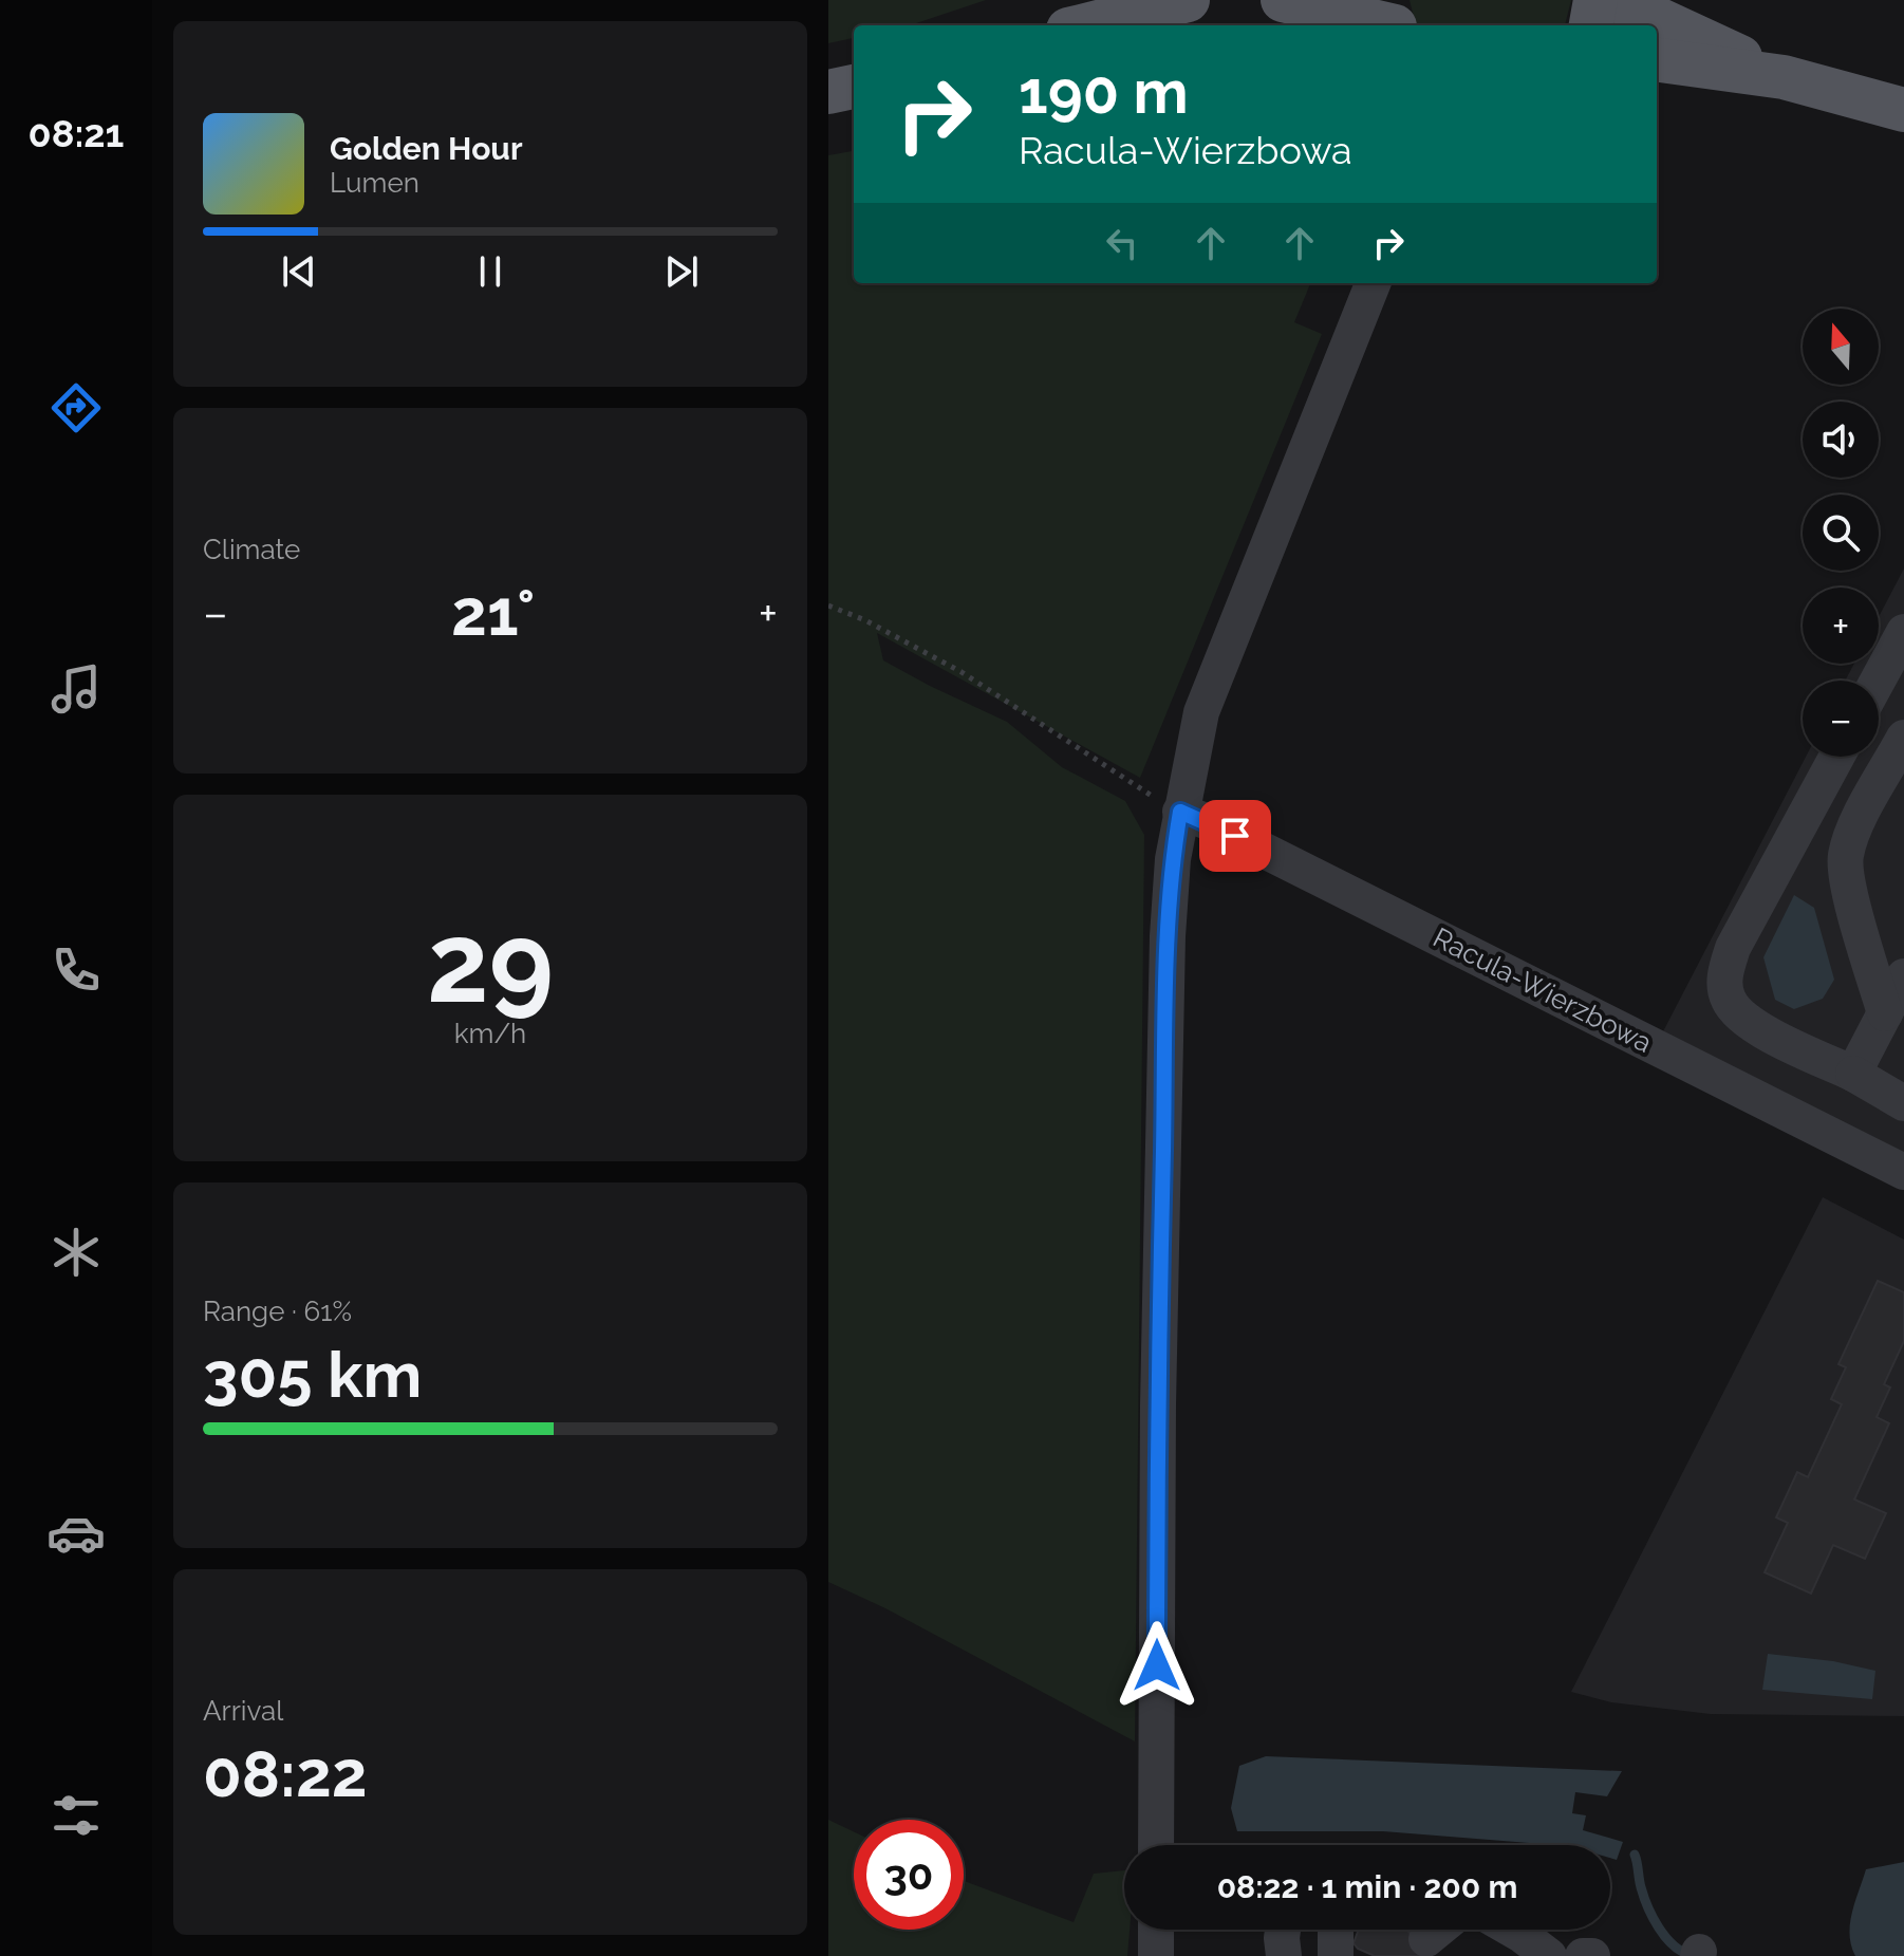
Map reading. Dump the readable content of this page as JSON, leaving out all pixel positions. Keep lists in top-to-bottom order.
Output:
{
  "streets": {
    "street": ["Racula-Wierzbowa"]
  },
  "north": "top",
  "page": {
    "tabs": "08:21",
    "turn": ["190 m", "Racula-Wierzbowa"],
    "song": ["Golden Hour", "Lumen"],
    "map_buttons": ["+", "−"],
    "tile": [
      "Climate",
      ["29", "km/h"],
      ["Range · 61%", "305 km"],
      ["Arrival", "08:22"]
    ],
    "heat": ["−", "21°", "+"],
    "limit": "30",
    "trip": "08:22 · 1 min · 200 m"
  }
}
